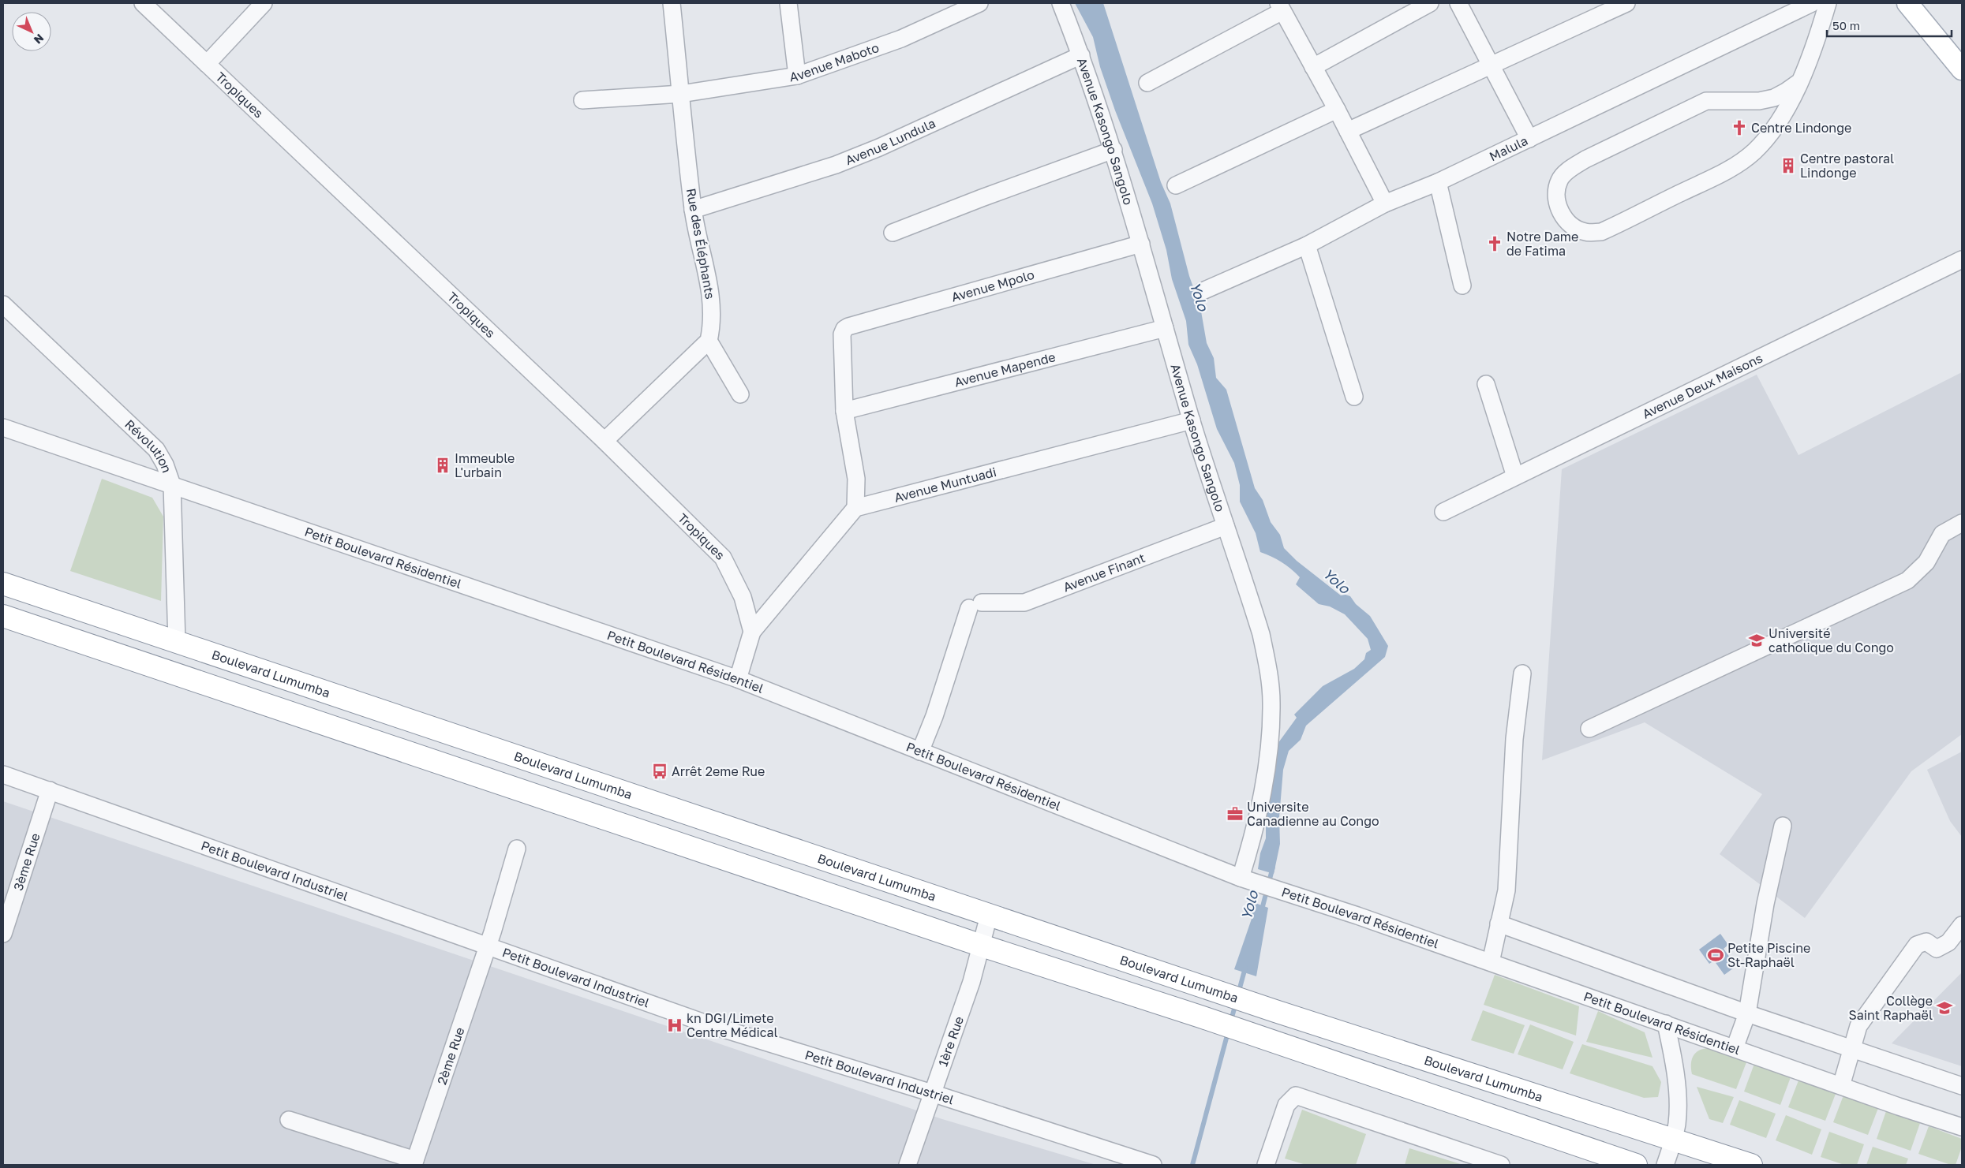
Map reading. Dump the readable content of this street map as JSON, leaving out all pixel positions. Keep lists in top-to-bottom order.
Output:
{
  "streets": {
    "highway": ["Boulevard Lumumba"],
    "street": [
      "Avenue Maboto",
      "Tropiques",
      "Avenue Kasongo Sangolo",
      "Avenue Lundula",
      "Malula",
      "Rue des Éléphants",
      "Avenue Mpolo",
      "Avenue Mapende",
      "Avenue Deux Maisons",
      "Révolution",
      "Avenue Muntuadi",
      "Petit Boulevard Résidentiel",
      "Avenue Finant",
      "3ème Rue",
      "Petit Boulevard Industriel",
      "1ère Rue",
      "2ème Rue"
    ]
  },
  "crossings": [
    ["Avenue Maboto", "Rue des Éléphants"],
    ["Avenue Kasongo Sangolo", "Avenue Lundula"],
    ["Avenue Kasongo Sangolo", "Avenue Mpolo"],
    ["Avenue Kasongo Sangolo", "Avenue Mapende"],
    ["Avenue Kasongo Sangolo", "Avenue Muntuadi"],
    ["Avenue Kasongo Sangolo", "Petit Boulevard Résidentiel"],
    ["Avenue Kasongo Sangolo", "Avenue Finant"],
    ["Avenue Lundula", "Rue des Éléphants"],
    ["Avenue Mpolo", "Avenue Mapende"],
    ["Révolution", "Petit Boulevard Résidentiel"],
    ["Révolution", "Boulevard Lumumba"],
    ["Petit Boulevard Résidentiel", "Avenue Finant"],
    ["Boulevard Lumumba", "1ère Rue"],
    ["3ème Rue", "Petit Boulevard Industriel"],
    ["Petit Boulevard Industriel", "1ère Rue"],
    ["Petit Boulevard Industriel", "2ème Rue"]
  ],
  "water": ["Yolo"],
  "places": {
    "church": ["Centre Lindonge", "Notre Dame de Fatima"],
    "building": ["Centre pastoral Lindonge", "Immeuble L'urbain"],
    "school or university": ["Université catholique du Congo", "Collège Saint Raphaël"],
    "bus stop": ["Arrêt 2eme Rue"],
    "office": ["Universite Canadienne au Congo"],
    "sports": ["Petite Piscine St-Raphaël"],
    "hospital": ["kn DGI/Limete Centre Médical"]
  },
  "scale_bar": "50 m",
  "north": "bottom right"
}
